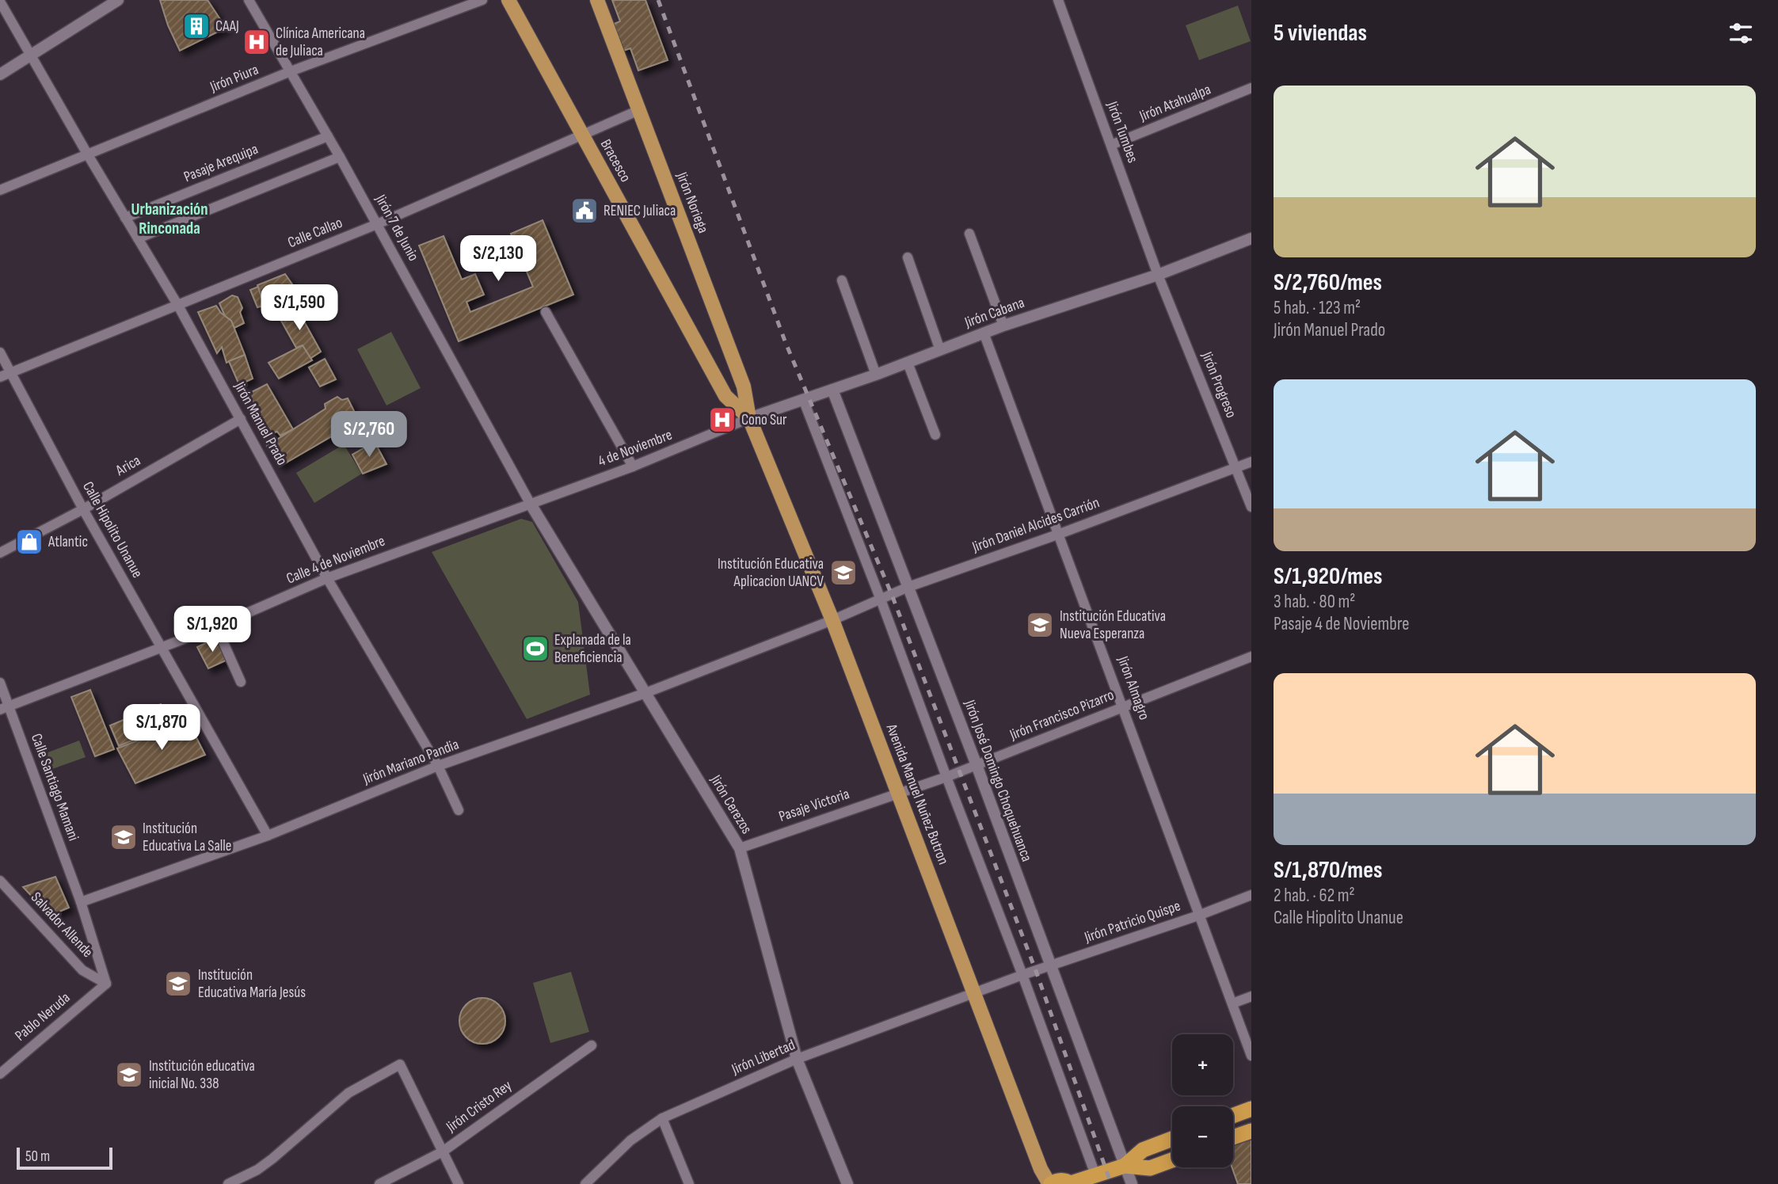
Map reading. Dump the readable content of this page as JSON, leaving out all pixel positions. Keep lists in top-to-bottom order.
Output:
{
  "streets": {
    "main road": ["Bracesco", "Jirón Noriega", "Avenida Manuel Nuñez Butron"],
    "street": [
      "Jirón Piura",
      "Jirón Atahualpa",
      "Jirón Tumbes",
      "Pasaje Arequipa",
      "Jirón 7 de Junio",
      "Calle Callao",
      "Jirón Cabana",
      "Jirón Progreso",
      "Jirón Manuel Prado",
      "4 de Noviembre",
      "Arica",
      "Jirón Daniel Alcides Carrión",
      "Calle Hipolito Unanue",
      "Calle 4 de Noviembre",
      "Jirón Almagro",
      "Jirón Francisco Pizarro",
      "Jirón Mariano Pandia",
      "Jirón José Domingo Choquehuanca",
      "Calle Santiago Mamani",
      "Jirón Cerezos",
      "Pasaje Victoria",
      "Jirón Patricio Quispe",
      "Salvador Allende",
      "Pablo Neruda",
      "Jirón Libertad",
      "Jirón Cristo Rey"
    ]
  },
  "crossings": [
    ["Jirón Piura", "Jirón 7 de Junio"],
    ["Jirón Piura", "Jirón Manuel Prado"],
    ["Jirón Atahualpa", "Jirón Tumbes"],
    ["Jirón Tumbes", "Jirón Cabana"],
    ["Jirón Tumbes", "Jirón Progreso"],
    ["Bracesco", "Jirón Noriega"],
    ["Bracesco", "Calle Callao"],
    ["Bracesco", "Jirón Cabana"],
    ["Bracesco", "4 de Noviembre"],
    ["Bracesco", "Avenida Manuel Nuñez Butron"],
    ["Pasaje Arequipa", "Jirón 7 de Junio"],
    ["Pasaje Arequipa", "Jirón Manuel Prado"],
    ["Jirón Noriega", "Calle Callao"],
    ["Jirón Noriega", "Jirón Cabana"],
    ["Jirón Noriega", "4 de Noviembre"],
    ["Jirón Noriega", "Avenida Manuel Nuñez Butron"],
    ["Jirón 7 de Junio", "Calle Callao"],
    ["Jirón 7 de Junio", "4 de Noviembre"],
    ["Jirón 7 de Junio", "Calle 4 de Noviembre"],
    ["Jirón 7 de Junio", "Jirón Cerezos"],
    ["Calle Callao", "Jirón Manuel Prado"],
    ["Calle Callao", "Calle Hipolito Unanue"],
    ["Jirón Cabana", "Jirón Progreso"],
    ["Jirón Cabana", "4 de Noviembre"],
    ["Jirón Cabana", "Jirón Almagro"],
    ["Jirón Cabana", "Jirón José Domingo Choquehuanca"],
    ["Jirón Cabana", "Avenida Manuel Nuñez Butron"],
    ["Jirón Progreso", "Jirón Daniel Alcides Carrión"],
    ["Jirón Manuel Prado", "Arica"],
    ["Jirón Manuel Prado", "Calle 4 de Noviembre"],
    ["Jirón Manuel Prado", "Jirón Mariano Pandia"],
    ["4 de Noviembre", "Calle 4 de Noviembre"],
    ["4 de Noviembre", "Avenida Manuel Nuñez Butron"],
    ["4 de Noviembre", "Jirón Cerezos"],
    ["Arica", "Calle Hipolito Unanue"],
    ["Jirón Daniel Alcides Carrión", "Jirón Almagro"],
    ["Jirón Daniel Alcides Carrión", "Jirón Mariano Pandia"],
    ["Jirón Daniel Alcides Carrión", "Jirón José Domingo Choquehuanca"],
    ["Jirón Daniel Alcides Carrión", "Avenida Manuel Nuñez Butron"],
    ["Calle Hipolito Unanue", "Calle 4 de Noviembre"],
    ["Calle Hipolito Unanue", "Jirón Mariano Pandia"],
    ["Calle 4 de Noviembre", "Calle Santiago Mamani"],
    ["Calle 4 de Noviembre", "Jirón Cerezos"],
    ["Jirón Almagro", "Jirón Francisco Pizarro"],
    ["Jirón Almagro", "Jirón Patricio Quispe"],
    ["Jirón Francisco Pizarro", "Jirón José Domingo Choquehuanca"],
    ["Jirón Francisco Pizarro", "Pasaje Victoria"],
    ["Jirón Mariano Pandia", "Calle Santiago Mamani"],
    ["Jirón Mariano Pandia", "Avenida Manuel Nuñez Butron"],
    ["Jirón Mariano Pandia", "Jirón Cerezos"],
    ["Jirón José Domingo Choquehuanca", "Jirón Patricio Quispe"],
    ["Avenida Manuel Nuñez Butron", "Pasaje Victoria"],
    ["Avenida Manuel Nuñez Butron", "Jirón Libertad"],
    ["Jirón Cerezos", "Pasaje Victoria"],
    ["Jirón Cerezos", "Jirón Libertad"],
    ["Jirón Patricio Quispe", "Jirón Libertad"],
    ["Salvador Allende", "Pablo Neruda"]
  ],
  "districts": ["Urbanización Rinconada"],
  "places": {
    "building": ["CAAJ"],
    "hospital": ["Clínica Americana de Juliaca", "Cono Sur"],
    "public building": ["RENIEC Juliaca"],
    "shop": ["Atlantic"],
    "school or university": [
      "Institución Educativa Aplicacion UANCV",
      "Institución Educativa Nueva Esperanza",
      "Institución Educativa La Salle",
      "Institución Educativa María Jesús",
      "Institución educativa inicial No. 338"
    ],
    "sports": ["Explanada de la Beneficiencia"]
  },
  "scale_bar": "50 m",
  "page": {
    "heading": "5 viviendas",
    "list": [
      {
        "name": "S/2,760/mes",
        "note": "5 hab. · 123 m² · Jirón Manuel Prado"
      },
      {
        "name": "S/1,920/mes",
        "note": "3 hab. · 80 m² · Pasaje 4 de Noviembre"
      },
      {
        "name": "S/1,870/mes",
        "note": "2 hab. · 62 m² · Calle Hipolito Unanue"
      }
    ],
    "price": [
      "S/2,130",
      "S/1,590",
      "S/2,760",
      "S/1,920",
      "S/1,870"
    ],
    "map_buttons": ["+", "−"],
    "scale": "50 m"
  }
}
